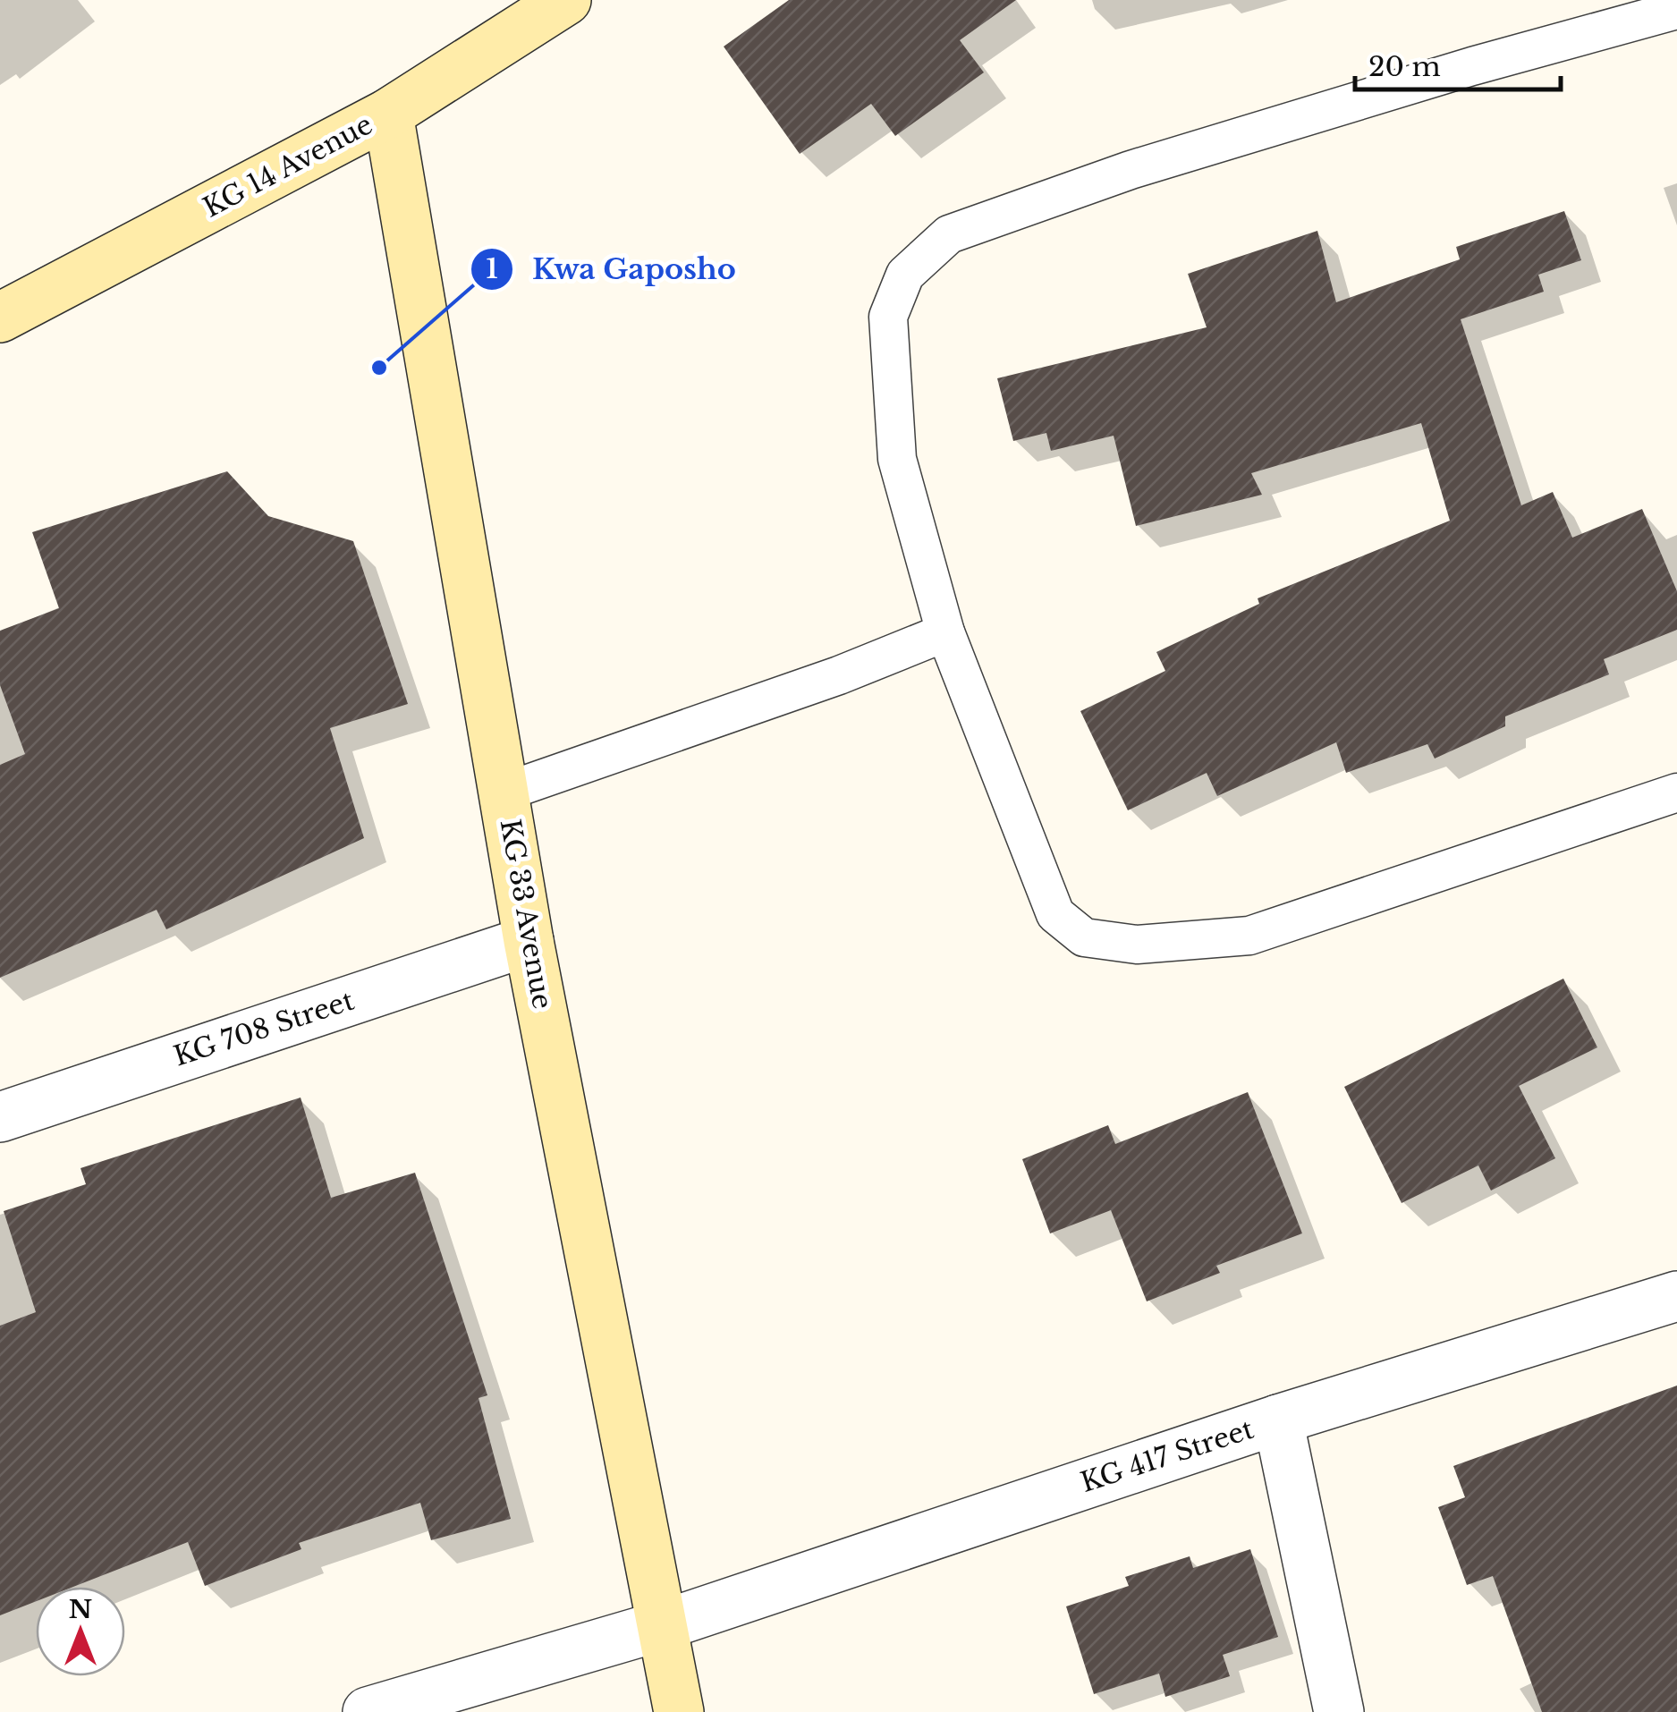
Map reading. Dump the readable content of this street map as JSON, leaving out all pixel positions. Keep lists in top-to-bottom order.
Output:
{
  "streets": {
    "main road": ["KG 14 Avenue", "KG 33 Avenue"],
    "street": ["KG 708 Street", "KG 417 Street"]
  },
  "crossings": [
    ["KG 14 Avenue", "KG 33 Avenue"],
    ["KG 33 Avenue", "KG 708 Street"],
    ["KG 33 Avenue", "KG 417 Street"]
  ],
  "places": ["Kwa Gaposho"],
  "scale_bar": "20 m",
  "north": "top"
}
